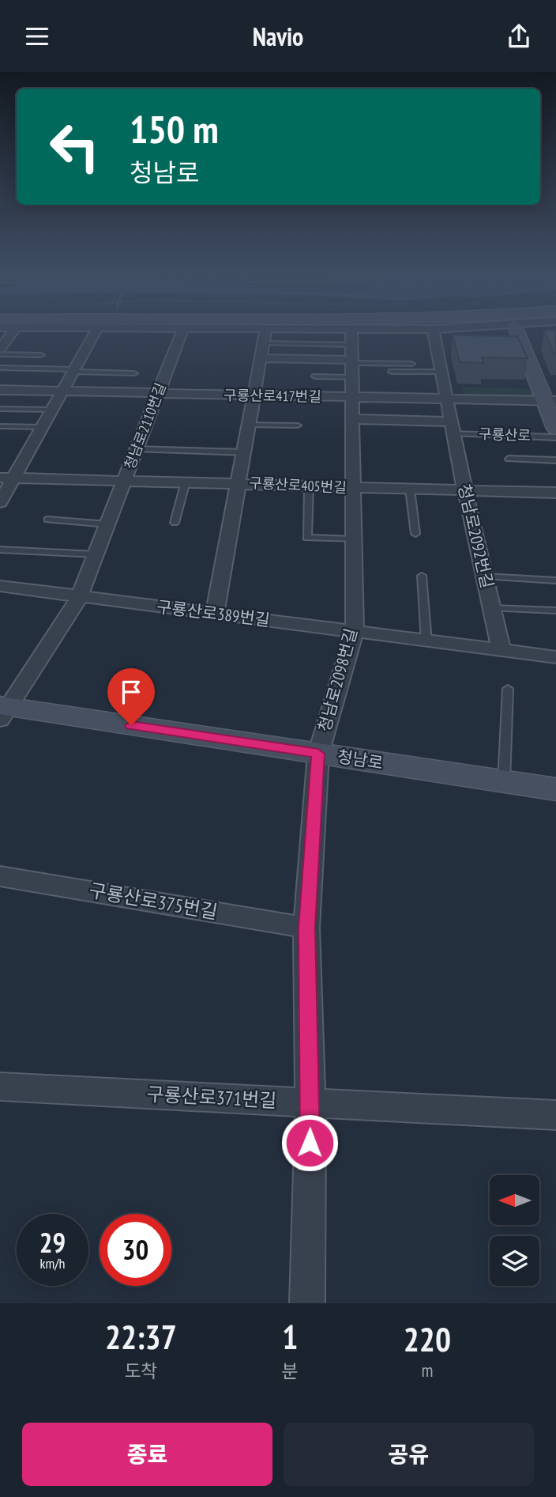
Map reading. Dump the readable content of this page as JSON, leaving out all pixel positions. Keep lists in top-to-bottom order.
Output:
{
  "streets": {
    "street": [
      "구룡산로417번길",
      "청남로2110번길",
      "구룡산로",
      "구룡산로405번길",
      "청남로2092번길",
      "구룡산로389번길",
      "청남로2098번길",
      "청남로",
      "구룡산로375번길",
      "구룡산로371번길"
    ]
  },
  "crossings": [
    ["구룡산로417번길", "청남로2110번길"],
    ["구룡산로417번길", "구룡산로"],
    ["구룡산로417번길", "청남로2092번길"],
    ["구룡산로417번길", "청남로2098번길"],
    ["청남로2110번길", "구룡산로405번길"],
    ["청남로2110번길", "구룡산로389번길"],
    ["청남로2110번길", "청남로"],
    ["구룡산로", "청남로2092번길"],
    ["구룡산로405번길", "청남로2092번길"],
    ["구룡산로405번길", "청남로2098번길"],
    ["청남로2092번길", "구룡산로389번길"],
    ["구룡산로389번길", "청남로2098번길"],
    ["청남로2098번길", "청남로"],
    ["청남로2098번길", "구룡산로375번길"],
    ["청남로2098번길", "구룡산로371번길"]
  ],
  "north": "left",
  "page": {
    "header": "Navio",
    "turn": ["150 m", "청남로"],
    "speed": "29 km/h",
    "limit": "30",
    "eta": [
      "22:37",
      "도착",
      "1",
      "분",
      "220",
      "m"
    ],
    "buttons": ["종료", "공유"]
  }
}
